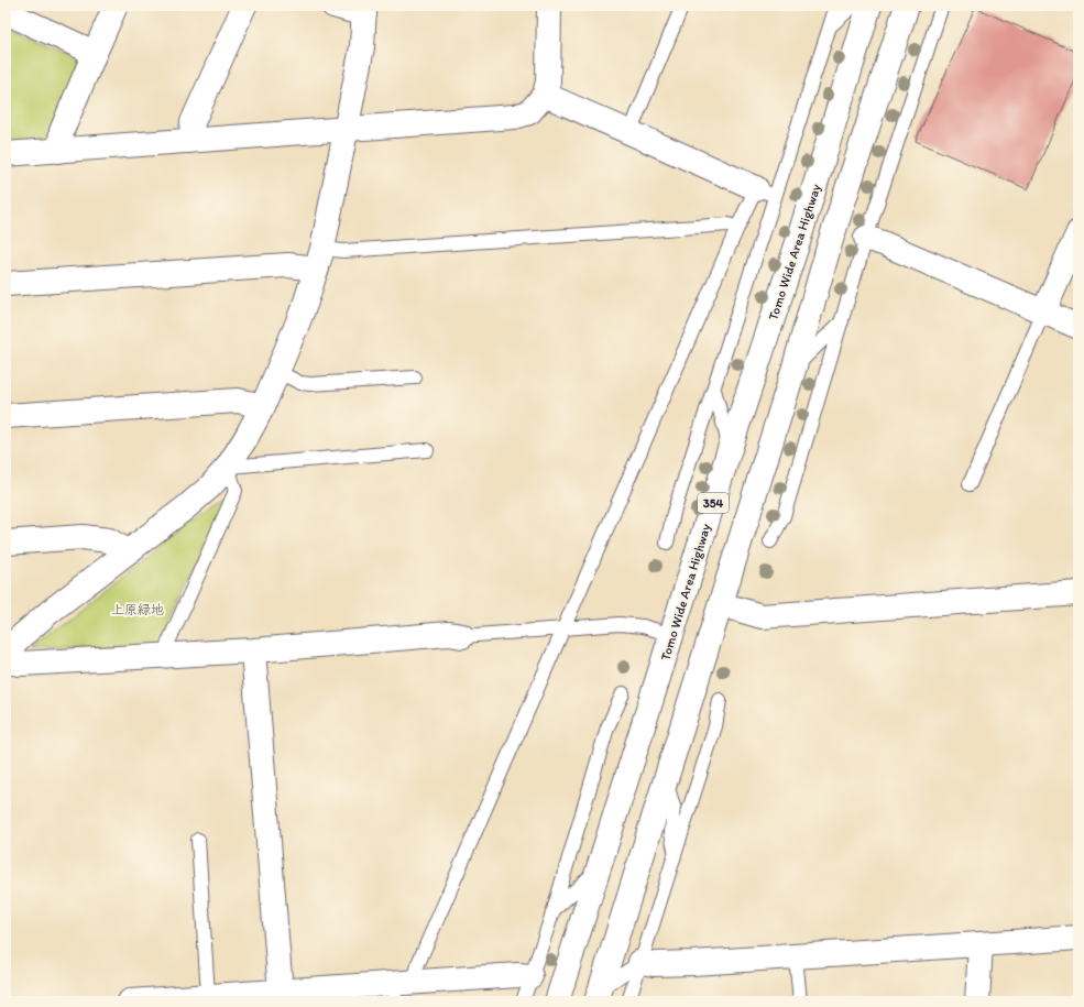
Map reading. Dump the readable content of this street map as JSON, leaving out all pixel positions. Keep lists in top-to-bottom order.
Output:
{
  "streets": {
    "main road": ["Tomo Wide Area Highway", "354"]
  },
  "parks": ["上原緑地"]
}
